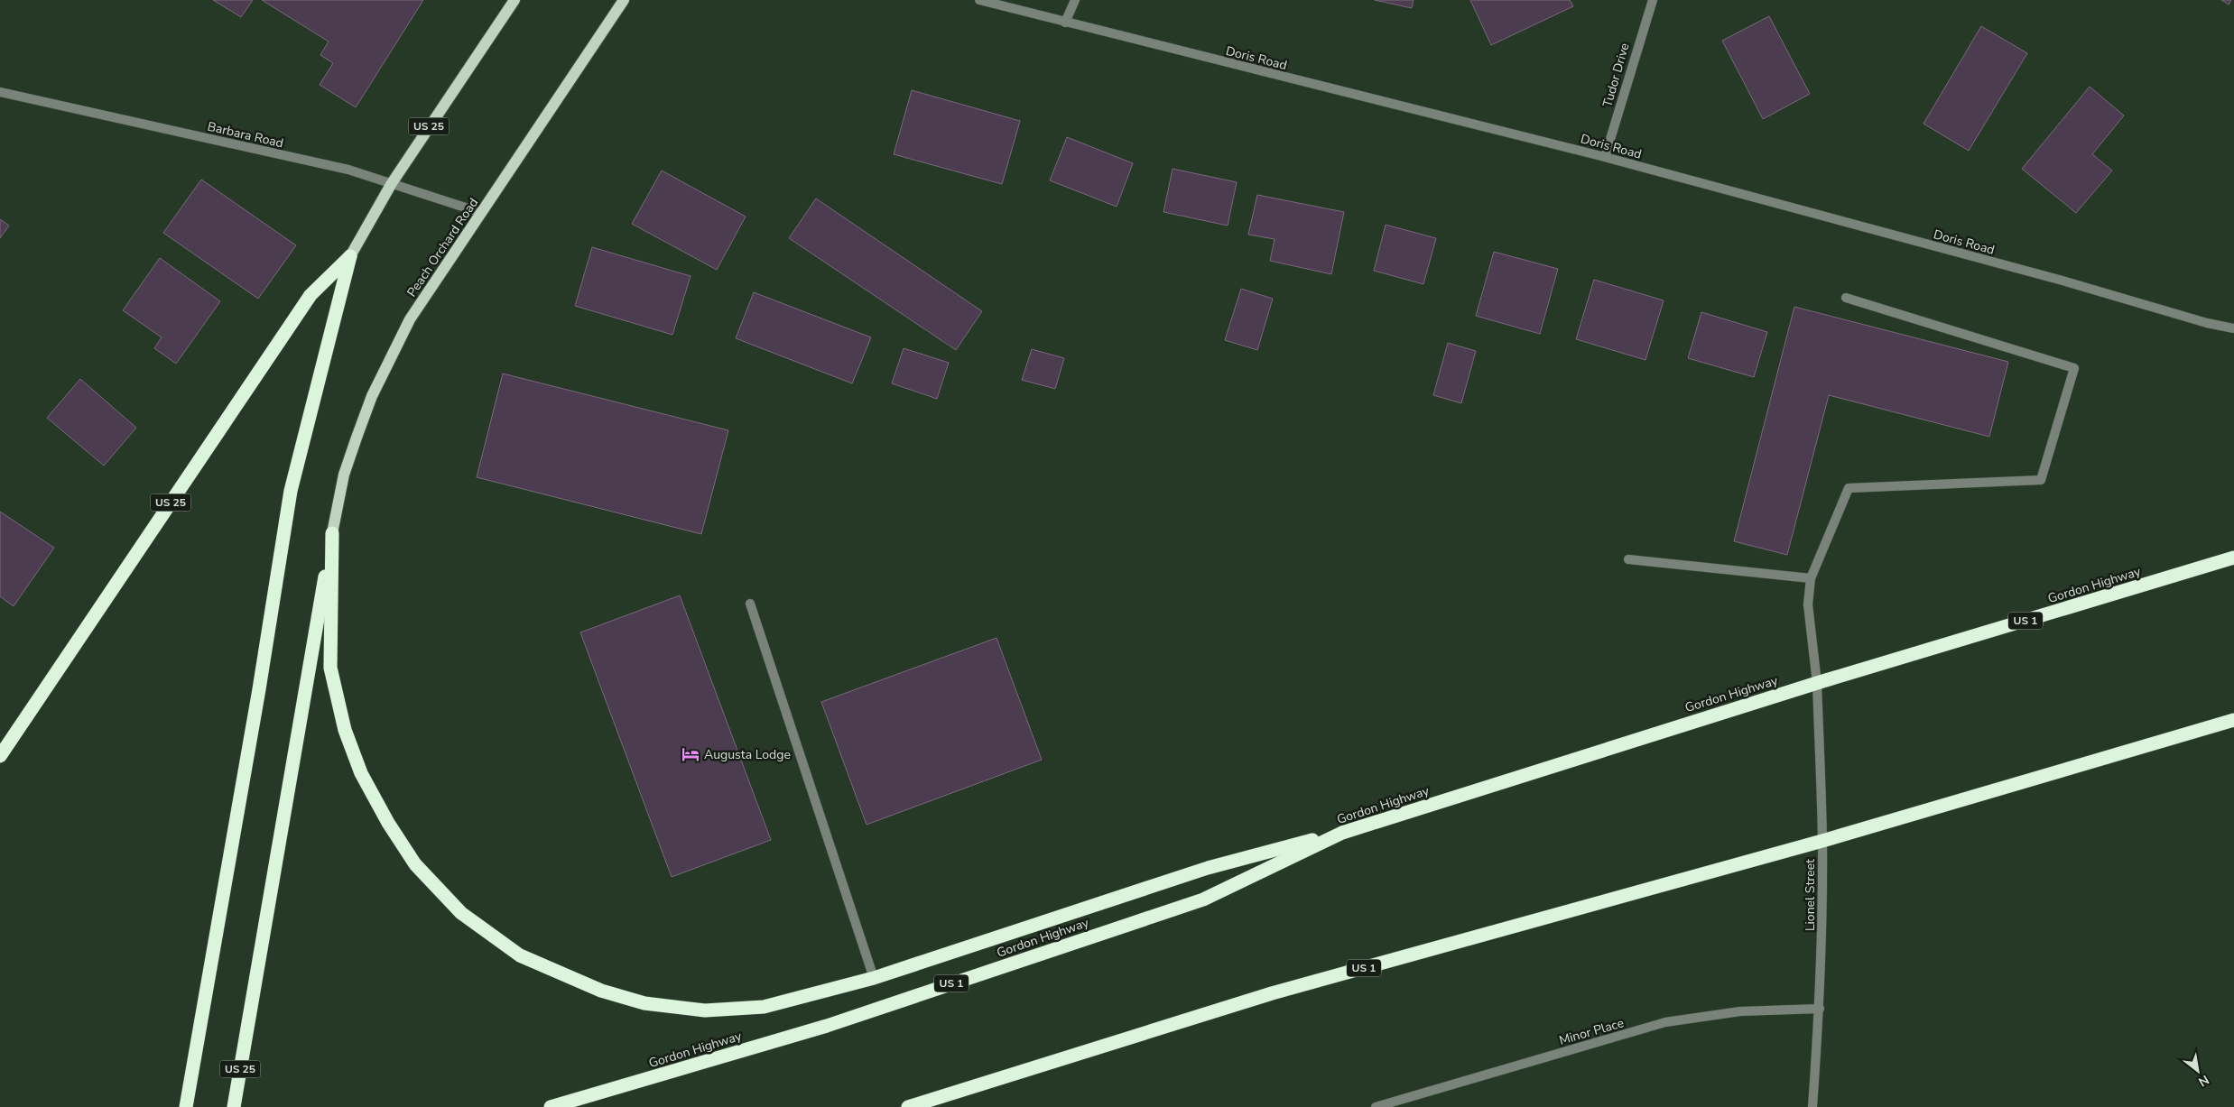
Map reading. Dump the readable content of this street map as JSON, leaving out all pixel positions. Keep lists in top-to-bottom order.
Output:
{
  "streets": {
    "highway": ["US 25", "Gordon Highway", "US 1"],
    "main road": ["Peach Orchard Road"],
    "street": [
      "Doris Road",
      "Tudor Drive",
      "Barbara Road",
      "Lionel Street",
      "Minor Place"
    ]
  },
  "crossings": [
    ["Doris Road", "Tudor Drive"],
    ["US 25", "Barbara Road"],
    ["US 25", "Peach Orchard Road"],
    ["Barbara Road", "Peach Orchard Road"],
    ["Gordon Highway", "Lionel Street"],
    ["US 1", "Lionel Street"],
    ["Lionel Street", "Minor Place"]
  ],
  "places": {
    "hotel": ["Augusta Lodge"]
  },
  "north": "bottom right"
}
